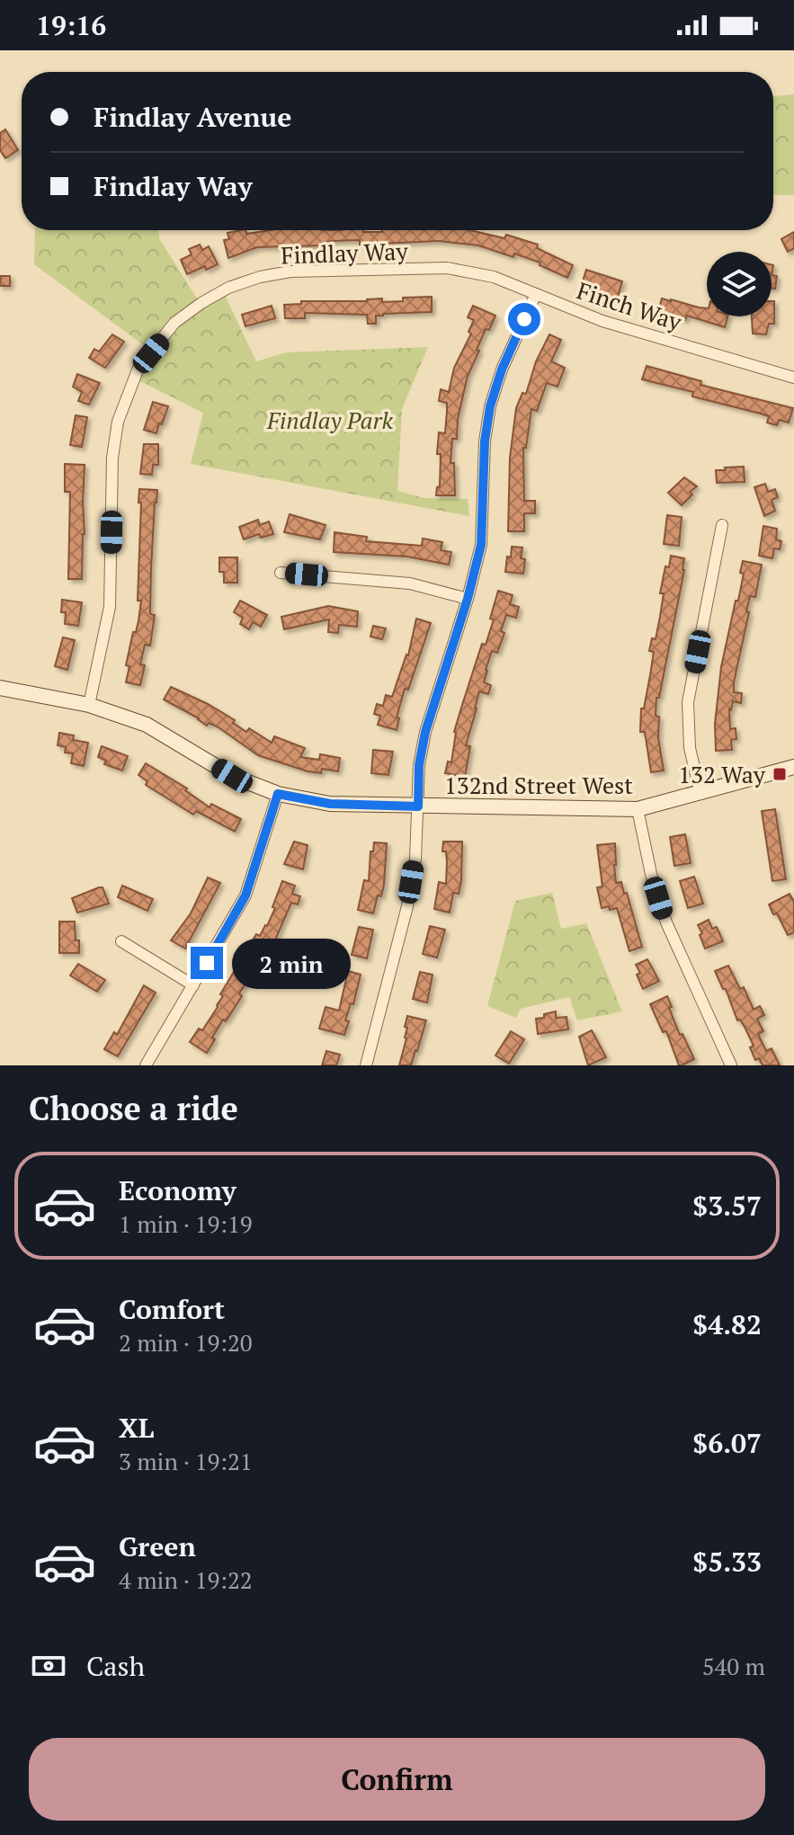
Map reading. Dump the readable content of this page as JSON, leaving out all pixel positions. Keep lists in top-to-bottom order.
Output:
{
  "streets": {
    "street": ["Findlay Way", "Finch Way", "132nd Street West"]
  },
  "crossings": [
    ["Findlay Way", "Finch Way"],
    ["Findlay Way", "132nd Street West"]
  ],
  "parks": ["Findlay Park"],
  "places": {
    "transit": ["132 Way"]
  },
  "page": {
    "status": "19:16",
    "banner": ["Findlay Avenue", "Findlay Way"],
    "bubble": "2 min",
    "heading": "Choose a ride",
    "list": [
      {
        "name": "Economy",
        "note": "1 min · 19:19",
        "value": "$3.57"
      },
      {
        "name": "Comfort",
        "note": "2 min · 19:20",
        "value": "$4.82"
      },
      {
        "name": "XL",
        "note": "3 min · 19:21",
        "value": "$6.07"
      },
      {
        "name": "Green",
        "note": "4 min · 19:22",
        "value": "$5.33"
      }
    ],
    "pay": ["Cash", "540 m"],
    "buttons": "Confirm"
  }
}
